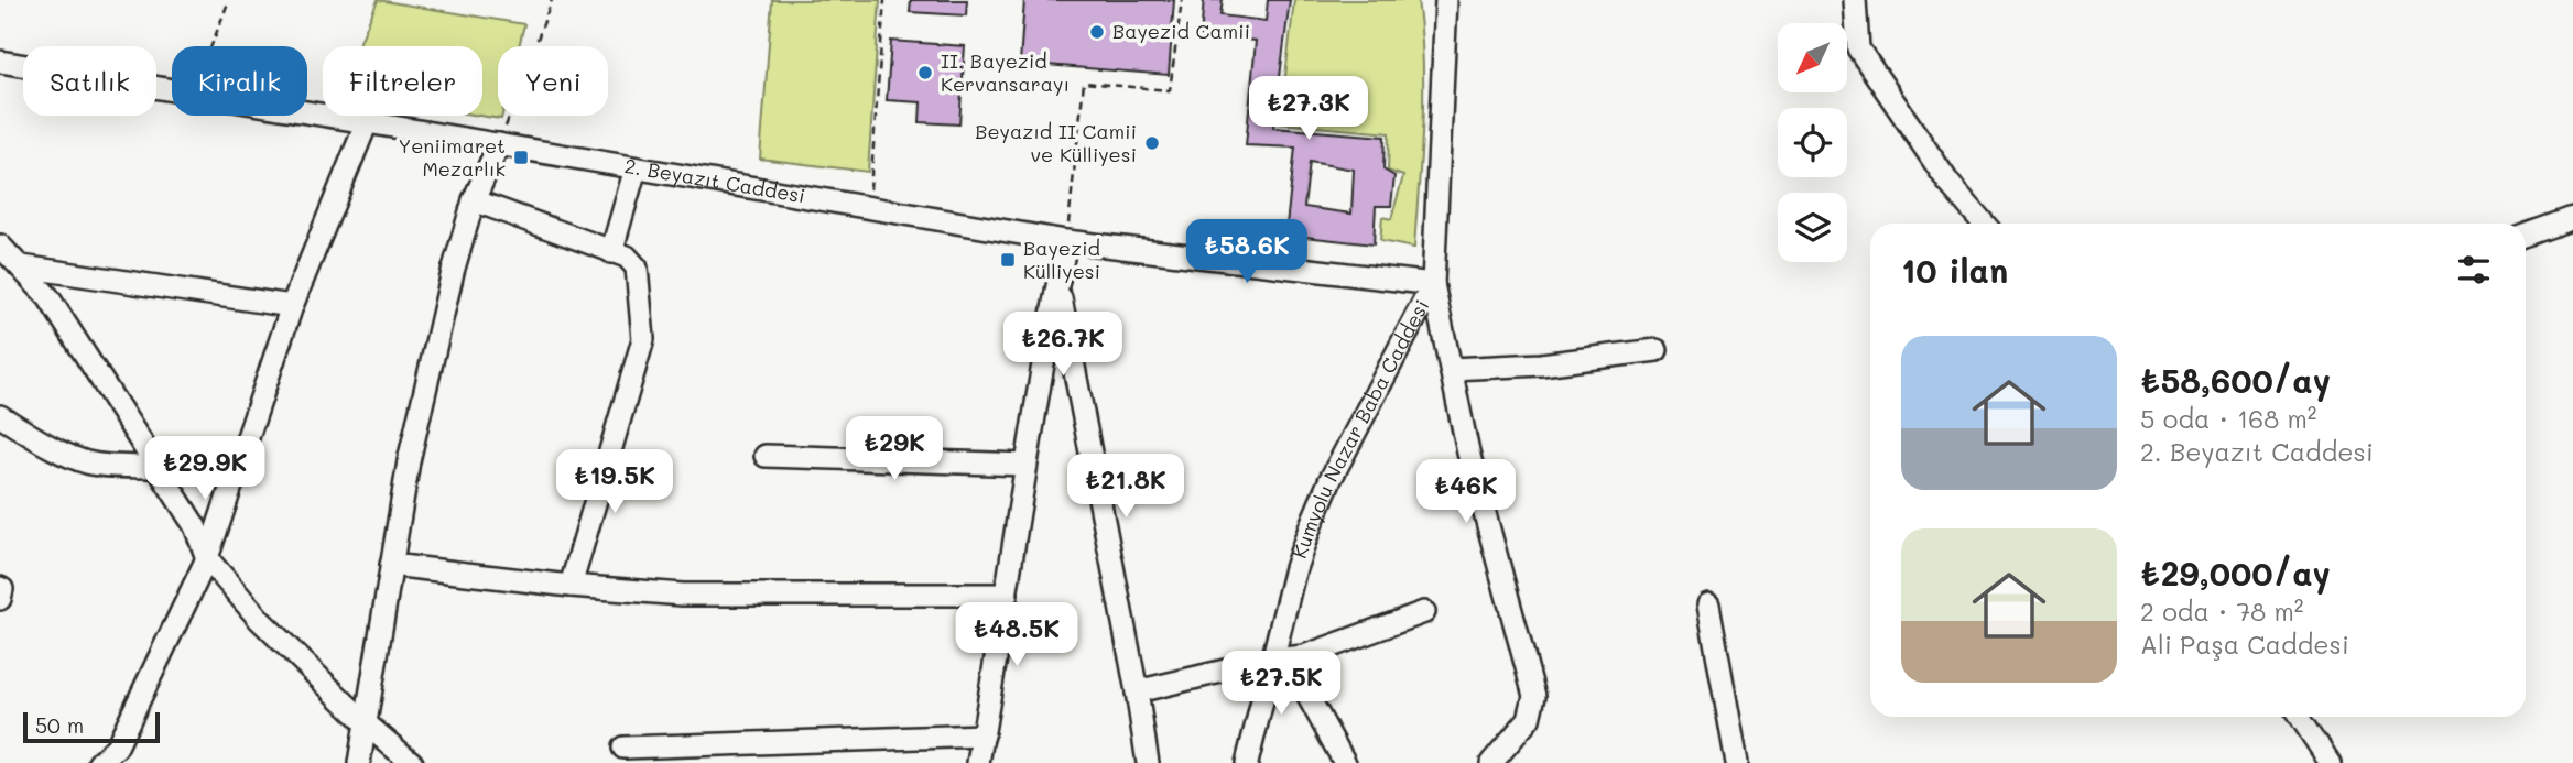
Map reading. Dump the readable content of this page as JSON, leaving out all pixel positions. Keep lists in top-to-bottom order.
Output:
{
  "streets": {
    "street": ["2. Beyazıt Caddesi", "Kumyolu Nazar Baba Caddesi"]
  },
  "crossings": [
    ["2. Beyazıt Caddesi", "Kumyolu Nazar Baba Caddesi"]
  ],
  "places": {
    "other": ["Bayezid Camii", "II. Bayezid Kervansarayı", "Beyazıd II Camii ve Külliyesi"],
    "transit": ["Yeniimaret Mezarlık", "Bayezid Külliyesi"]
  },
  "scale_bar": "50 m",
  "north": "bottom left",
  "page": {
    "chip": [
      "Satılık",
      "Kiralık",
      "Filtreler",
      "Yeni"
    ],
    "price": [
      "₺27.3K",
      "₺58.6K",
      "₺26.7K",
      "₺29K",
      "₺29.9K",
      "₺19.5K",
      "₺21.8K",
      "₺46K",
      "₺48.5K",
      "₺27.5K"
    ],
    "heading": "10 ilan",
    "list": [
      {
        "name": "₺58,600/ay",
        "note": "5 oda · 168 m² · 2. Beyazıt Caddesi"
      },
      {
        "name": "₺29,000/ay",
        "note": "2 oda · 78 m² · Ali Paşa Caddesi"
      }
    ],
    "scale": "50 m"
  }
}
